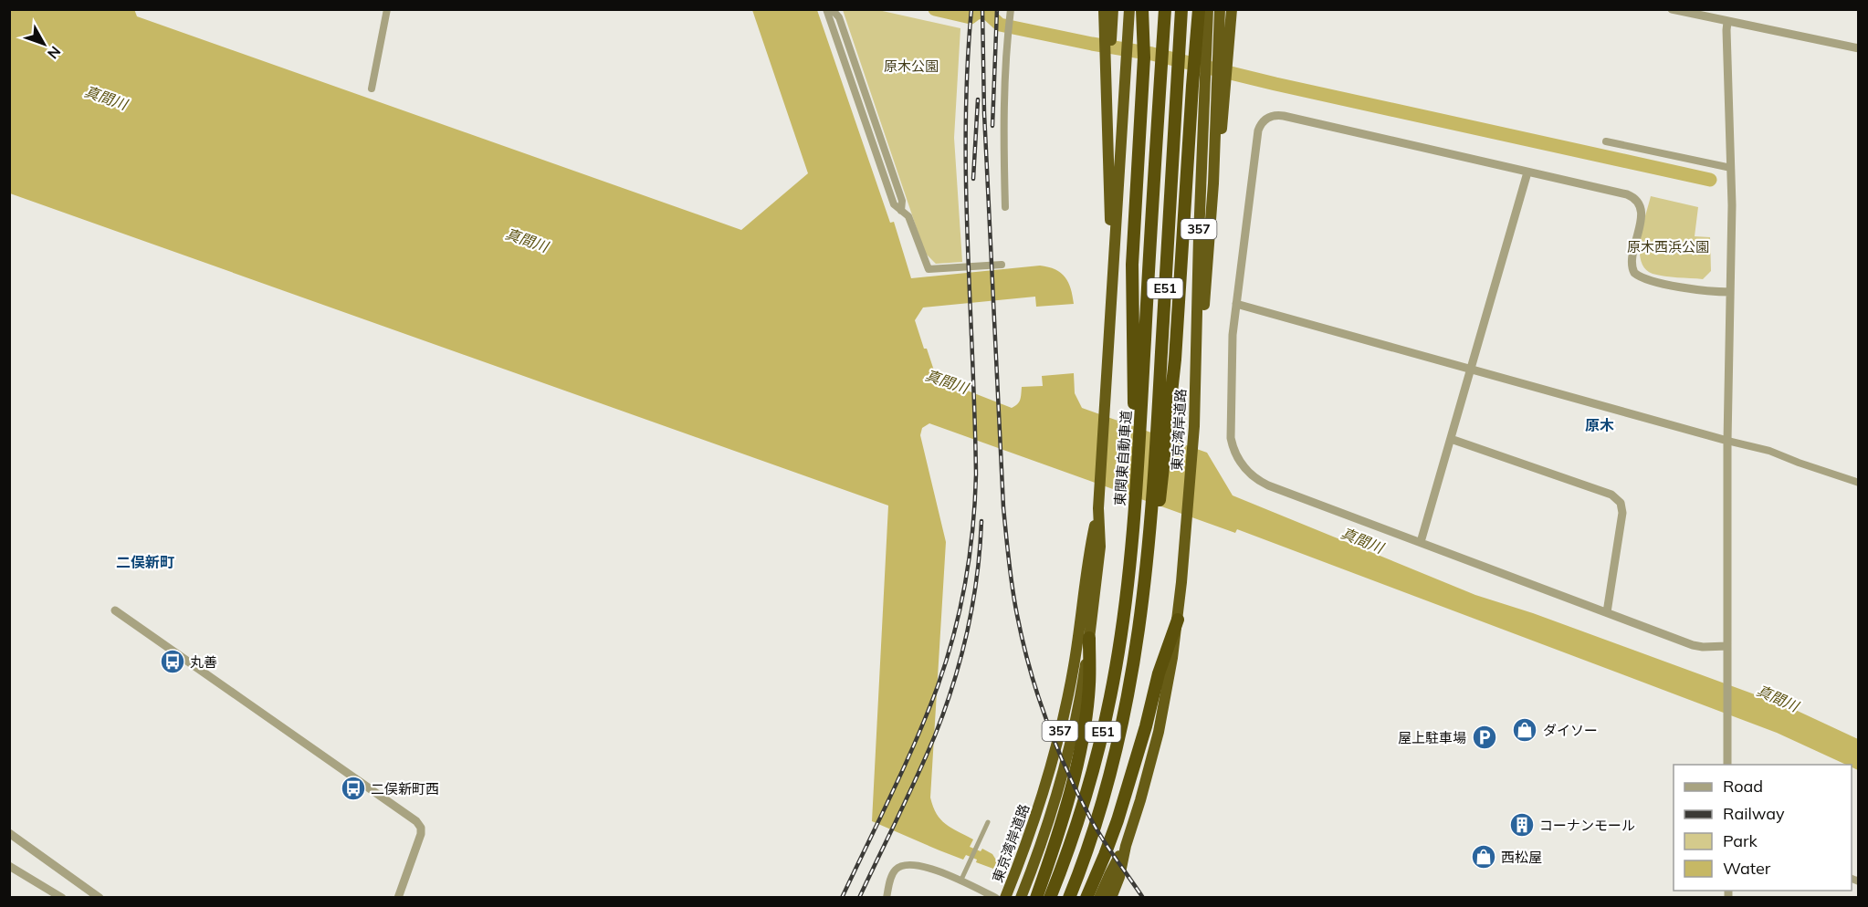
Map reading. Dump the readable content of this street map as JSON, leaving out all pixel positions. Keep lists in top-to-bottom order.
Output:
{
  "streets": {
    "highway": [
      "357",
      "E51",
      "東京湾岸道路",
      "東関東自動車道"
    ]
  },
  "districts": ["原木", "二俣新町"],
  "water": ["真間川"],
  "parks": ["原木公園", "原木西浜公園"],
  "places": {
    "bus stop": ["丸善", "二俣新町西"],
    "shop": ["ダイソー", "西松屋"],
    "parking": ["屋上駐車場"],
    "building": ["コーナンモール"]
  },
  "legend": [
    "Road",
    "Railway",
    "Park",
    "Water"
  ],
  "north": "bottom right"
}
